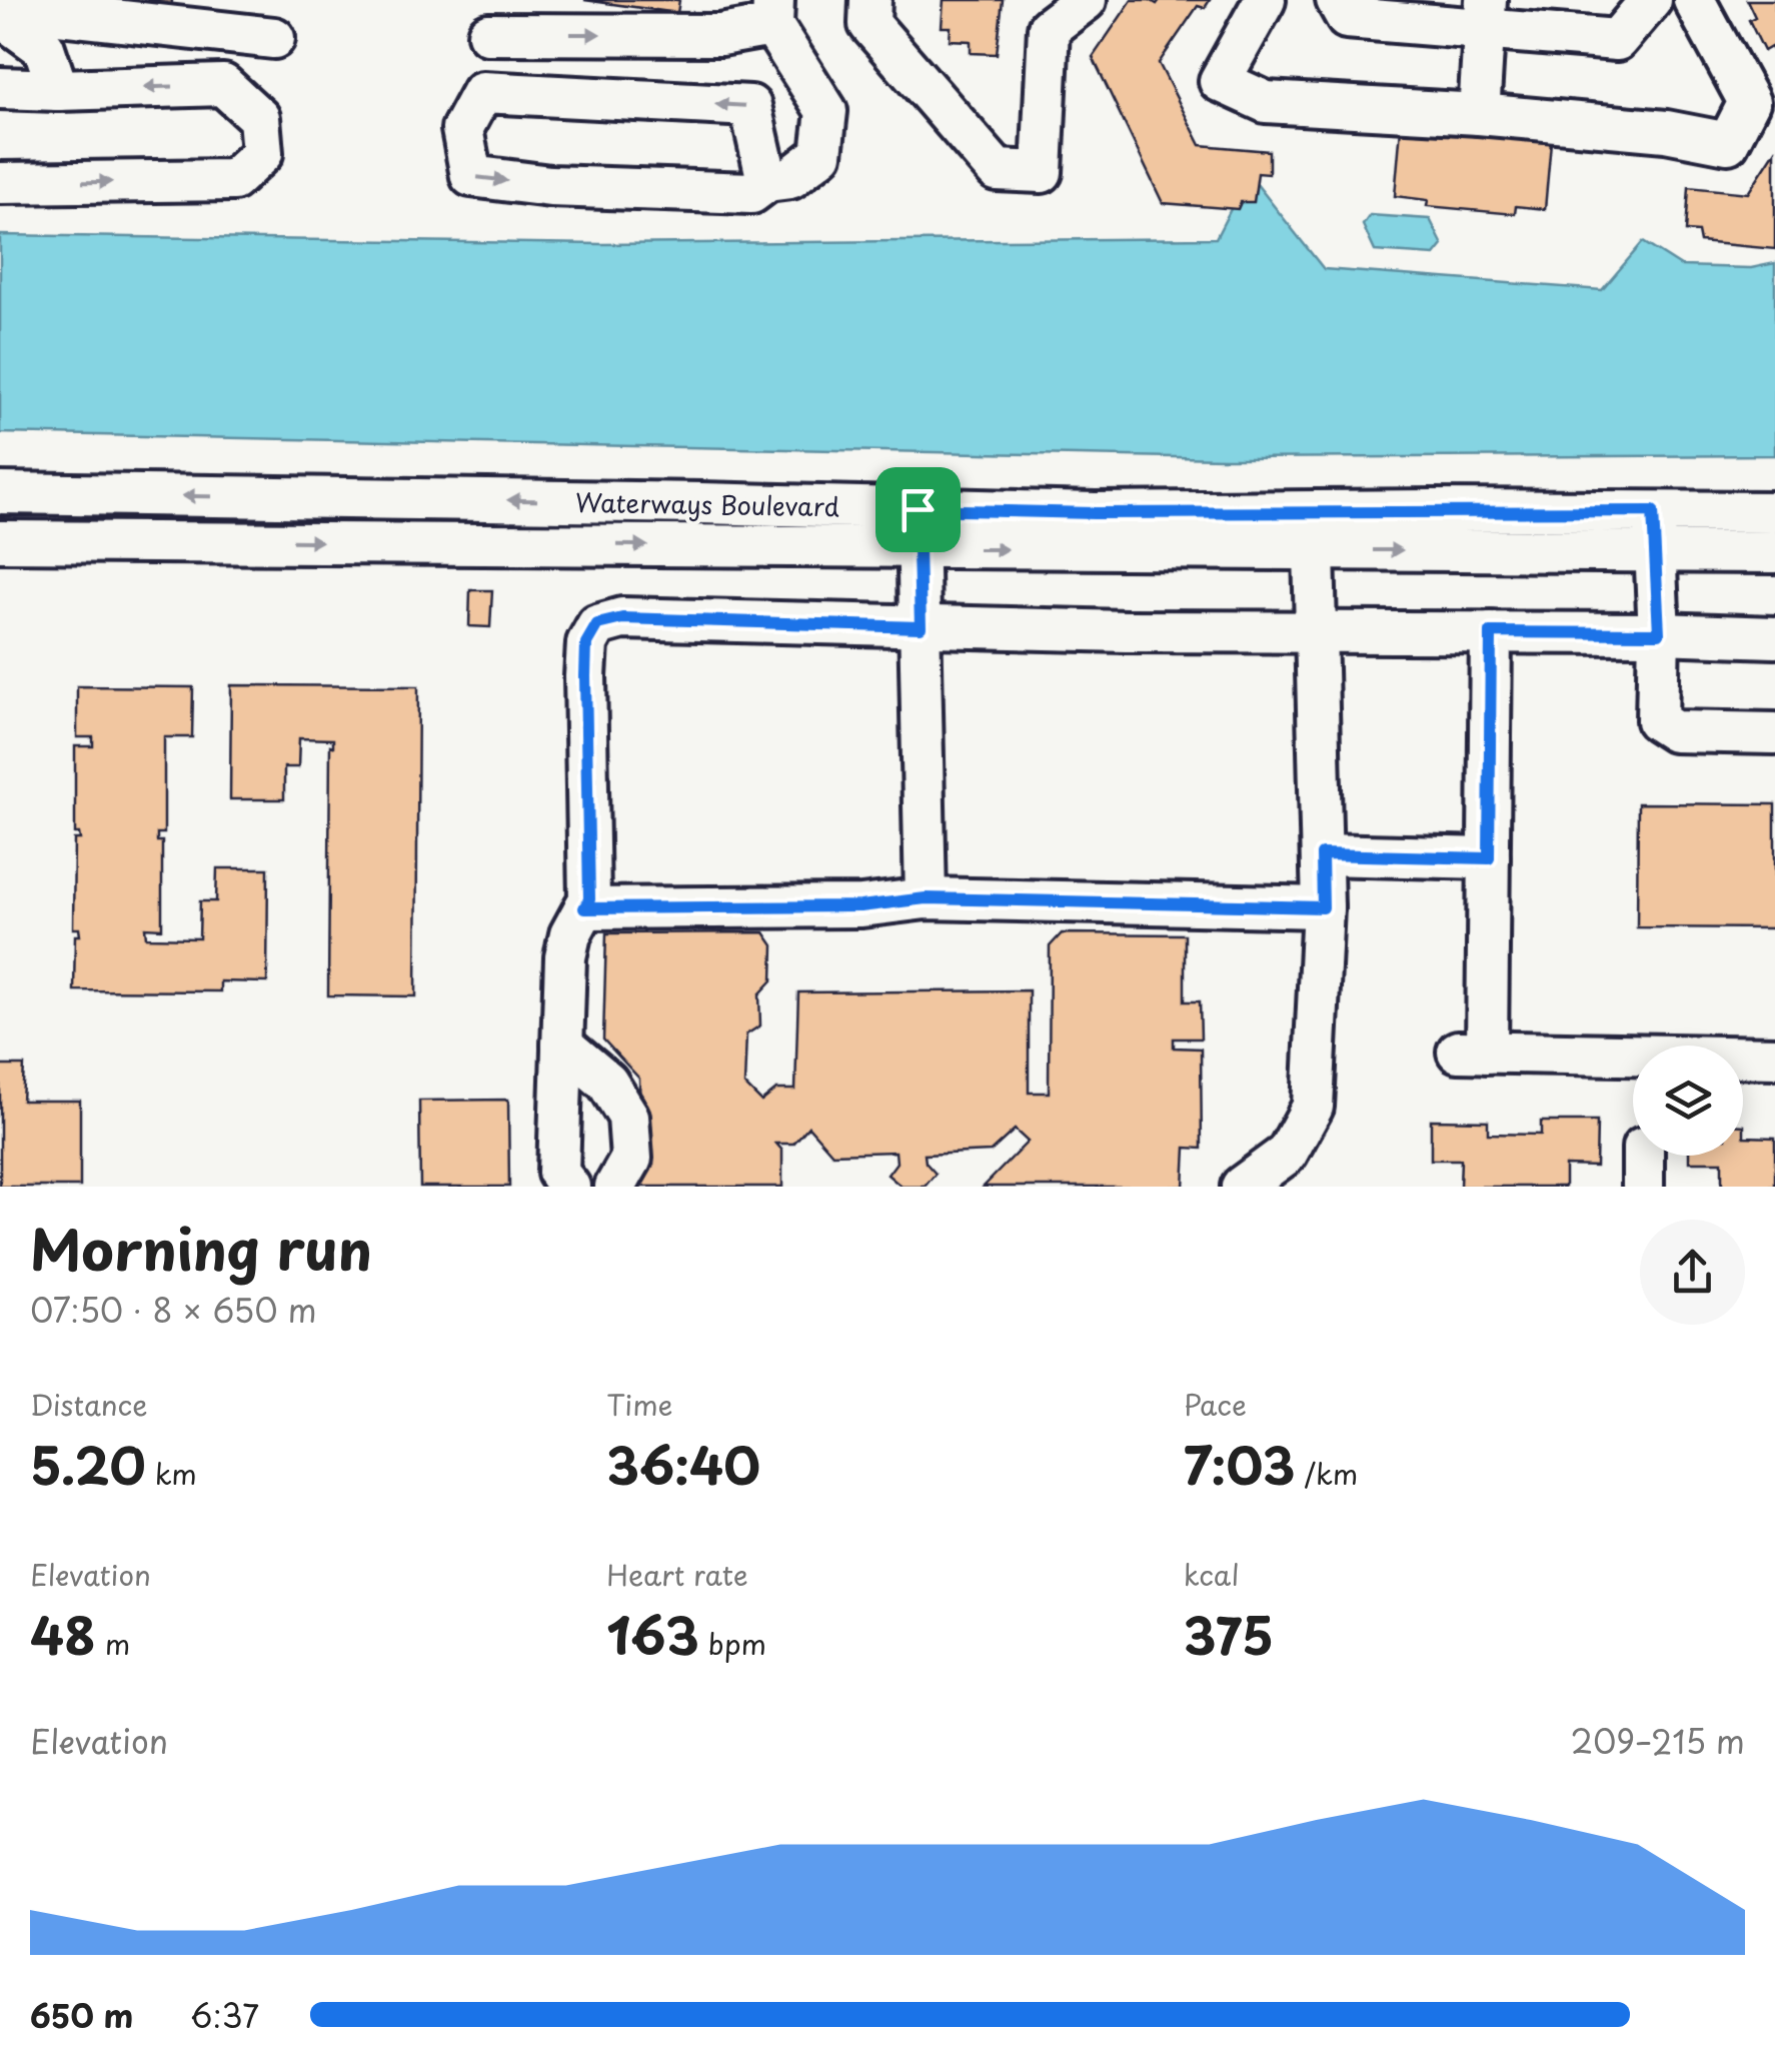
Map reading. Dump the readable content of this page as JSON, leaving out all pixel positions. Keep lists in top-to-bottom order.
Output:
{
  "streets": {
    "street": ["Waterways Boulevard"]
  },
  "page": {
    "heading": ["Morning run", "07:50 · 8 × 650 m"],
    "stats": [
      ["Distance", "5.20 km"],
      ["Time", "36:40"],
      ["Pace", "7:03 /km"],
      ["Elevation", "48 m"],
      ["Heart rate", "163 bpm"],
      ["kcal", "375"]
    ],
    "chart": ["Elevation", "209–215 m"],
    "list": [
      {
        "name": "650 m",
        "note": "6:37"
      }
    ]
  }
}
